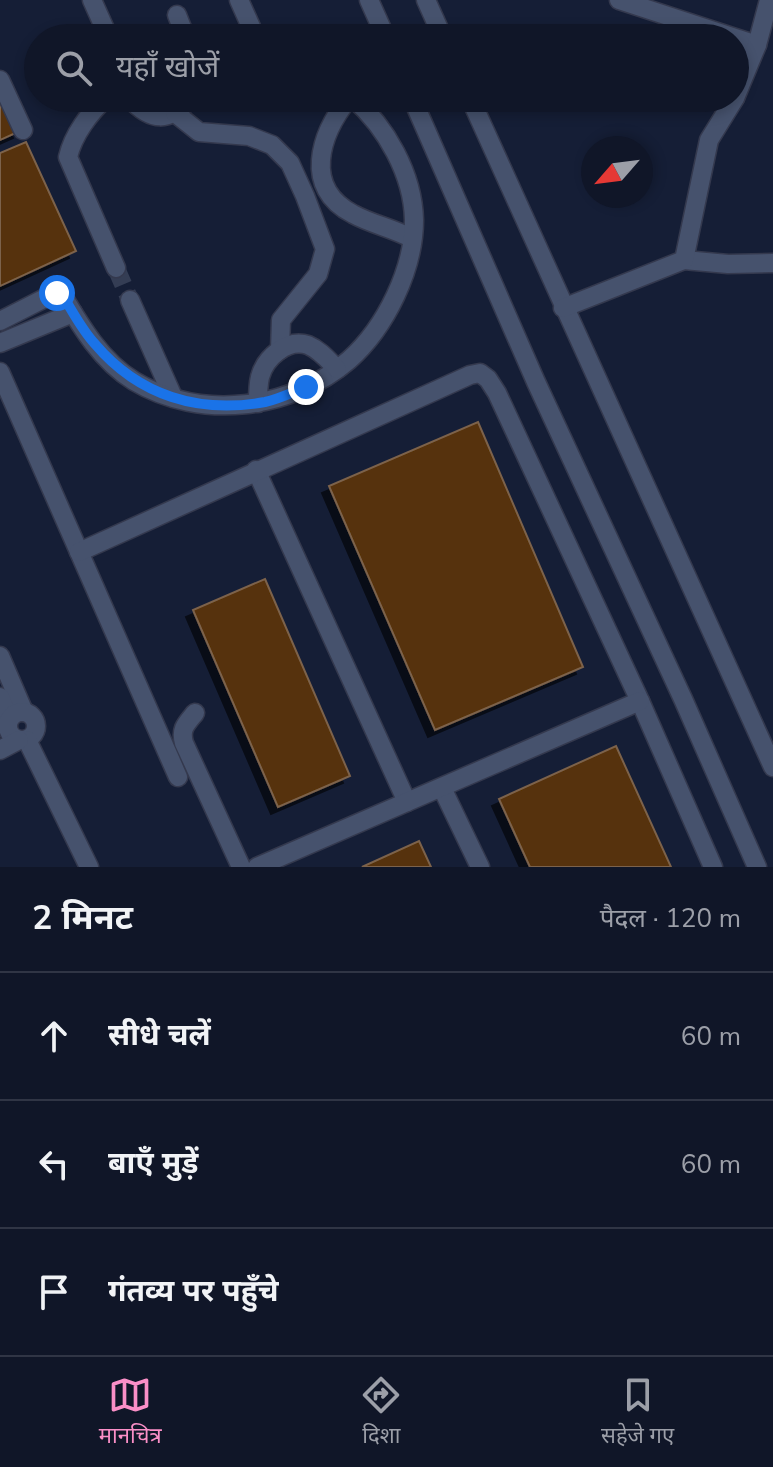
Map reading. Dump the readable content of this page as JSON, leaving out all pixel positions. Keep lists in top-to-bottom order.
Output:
{
  "north": "bottom left",
  "page": {
    "search": "यहाँ खोजें",
    "heading": ["2 मिनट", "पैदल · 120 m"],
    "list": [
      ["सीधे चलें", "60 m"],
      ["बाएँ मुड़ें", "60 m"],
      "गंतव्य पर पहुँचे"
    ],
    "nav": ["मानचित्र", "दिशा", "सहेजे गए"]
  }
}
